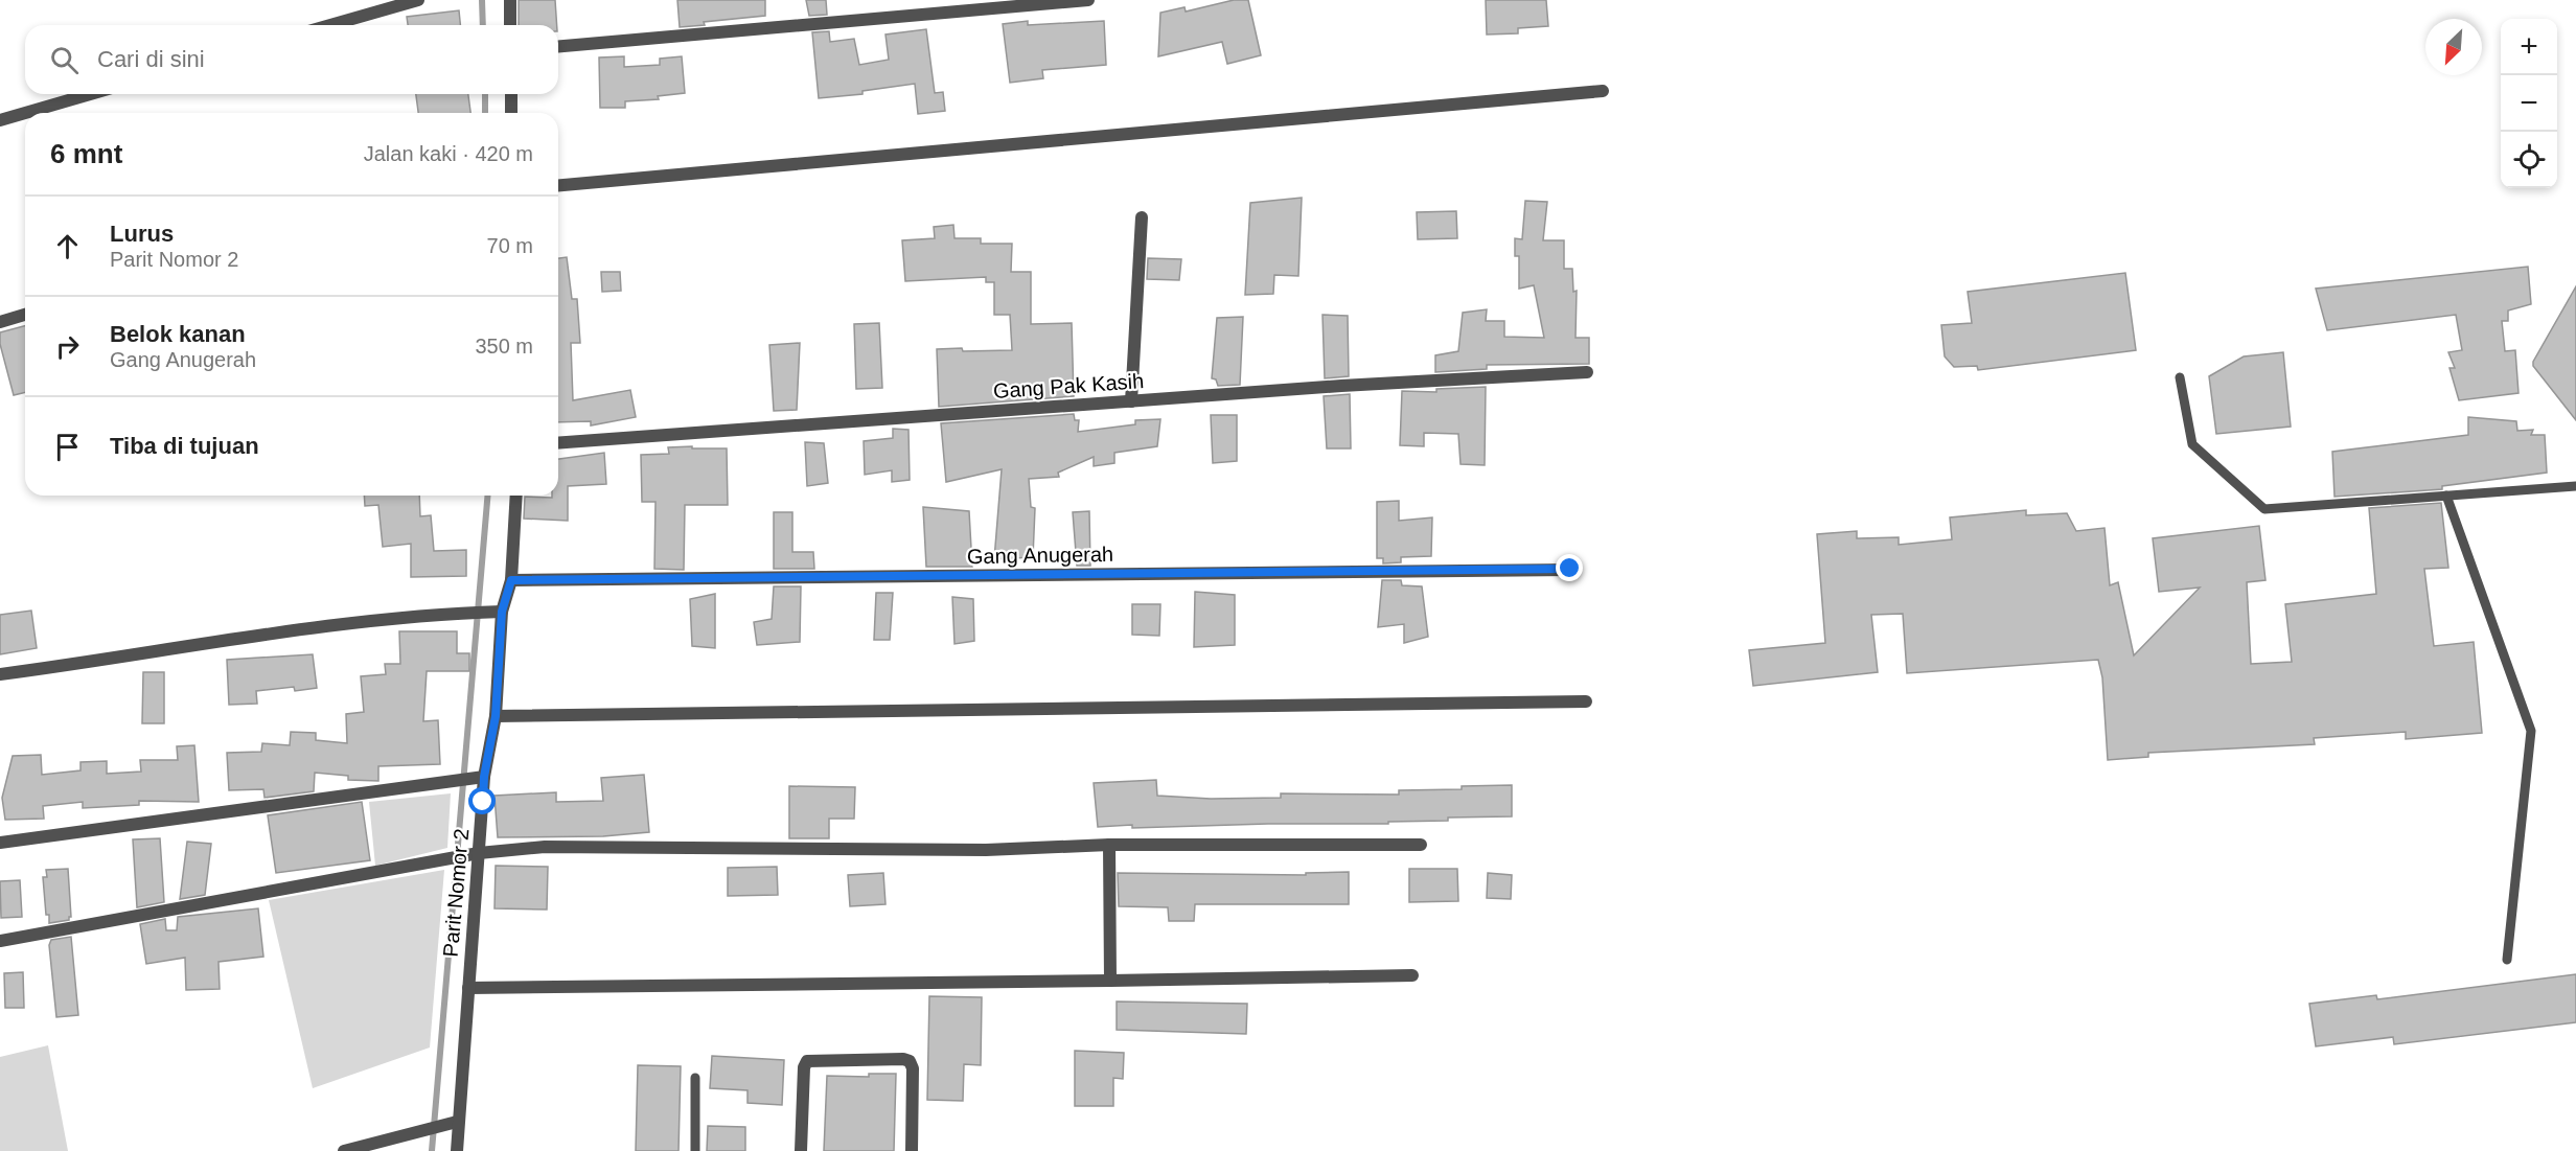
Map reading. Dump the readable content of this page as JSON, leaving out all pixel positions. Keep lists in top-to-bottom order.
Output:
{
  "streets": {
    "street": ["Gang Pak Kasih", "Gang Anugerah", "Parit Nomor 2"]
  },
  "crossings": [
    ["Gang Anugerah", "Parit Nomor 2"]
  ],
  "north": "bottom left",
  "page": {
    "map_buttons": ["+", "−"],
    "search": "Cari di sini",
    "heading": ["6 mnt", "Jalan kaki · 420 m"],
    "list": [
      ["Lurus", "Parit Nomor 2", "70 m"],
      ["Belok kanan", "Gang Anugerah", "350 m"],
      "Tiba di tujuan"
    ]
  }
}
